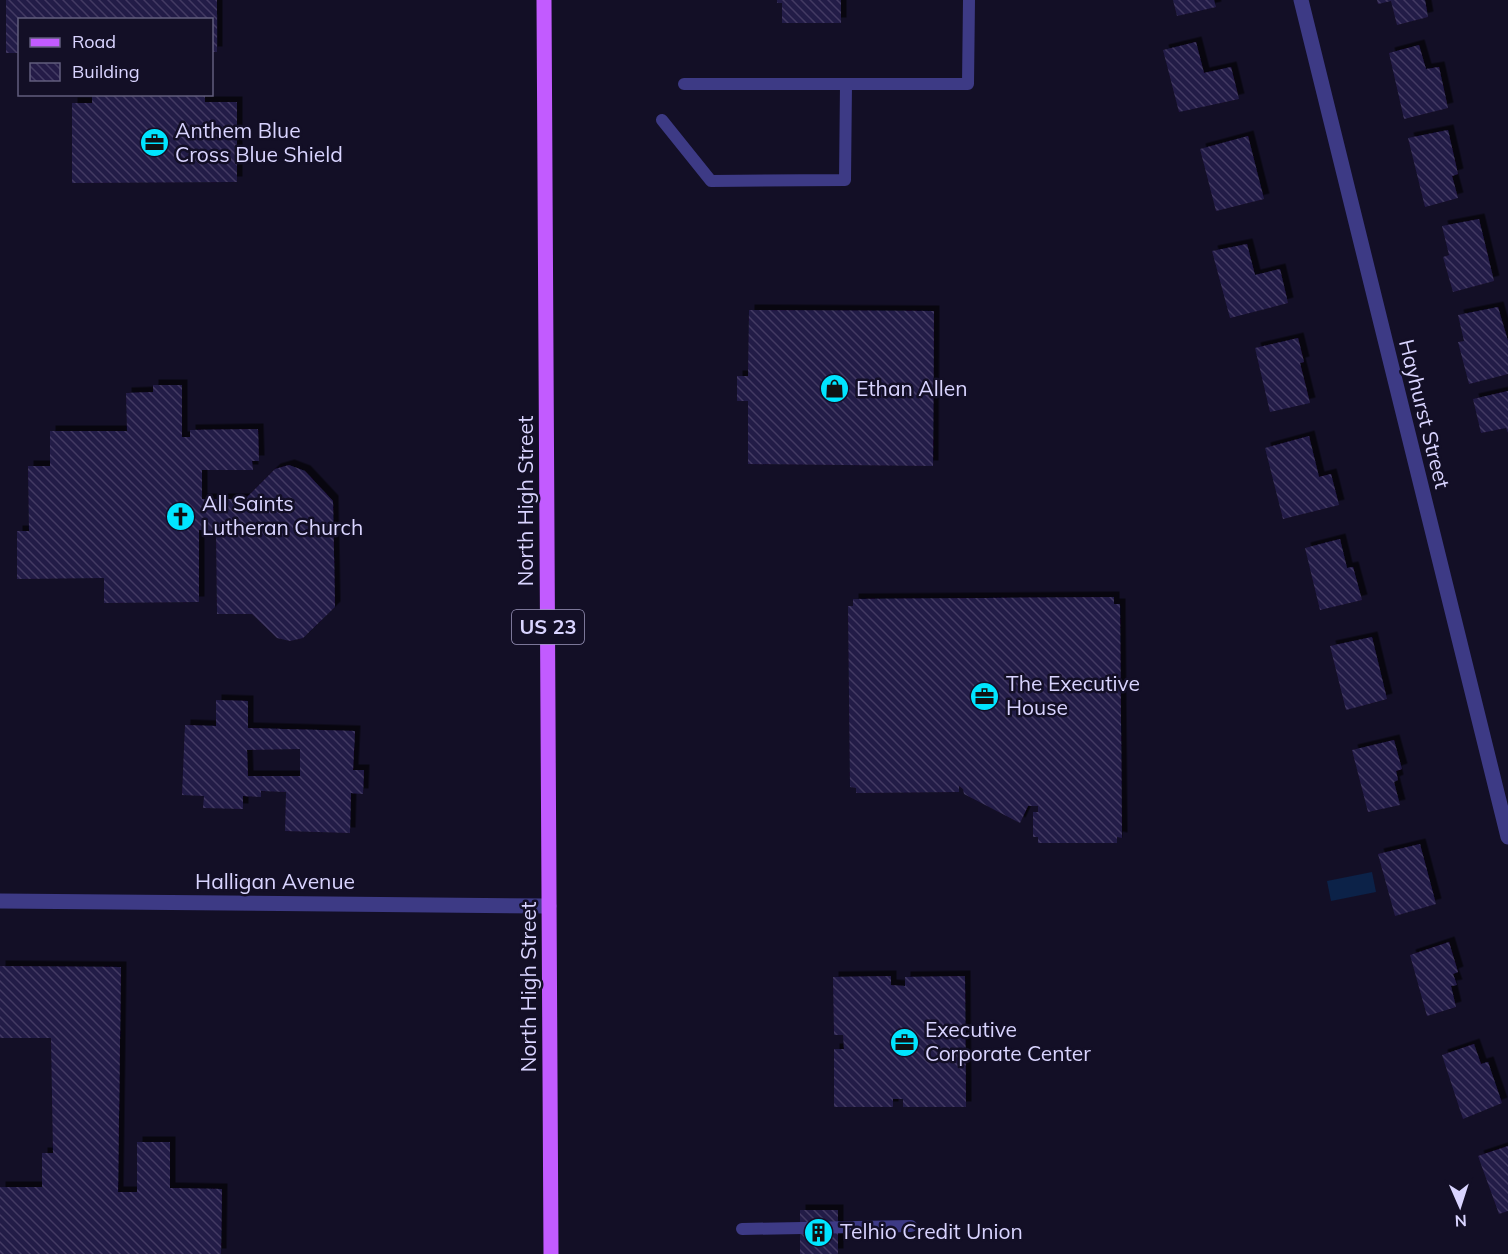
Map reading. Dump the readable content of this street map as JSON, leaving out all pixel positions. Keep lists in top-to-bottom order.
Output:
{
  "streets": {
    "main road": ["North High Street", "US 23"],
    "street": ["Hayhurst Street", "Halligan Avenue"]
  },
  "crossings": [
    ["North High Street", "Halligan Avenue"]
  ],
  "places": {
    "office": ["Anthem Blue Cross Blue Shield", "The Executive House", "Executive Corporate Center"],
    "shop": ["Ethan Allen"],
    "church": ["All Saints Lutheran Church"],
    "building": ["Telhio Credit Union"]
  },
  "legend": ["Road", "Building"],
  "north": "bottom"
}
